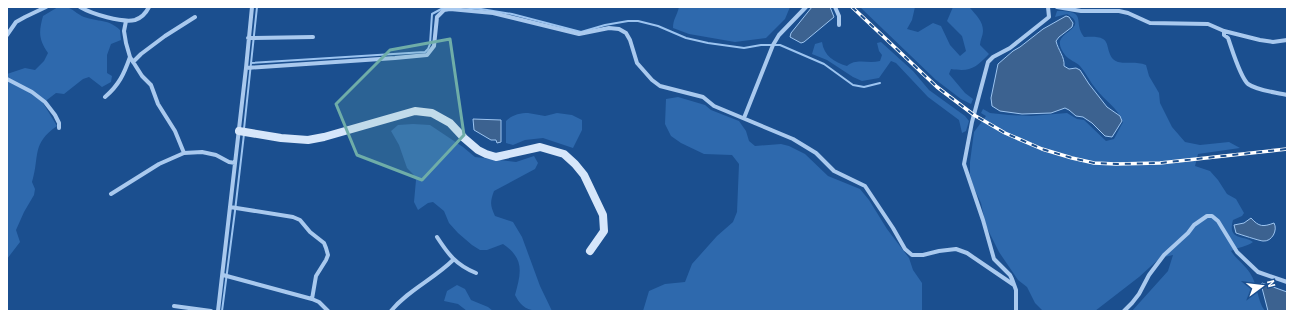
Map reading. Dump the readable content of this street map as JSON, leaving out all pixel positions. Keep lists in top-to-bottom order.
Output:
{
  "north": "right"
}
